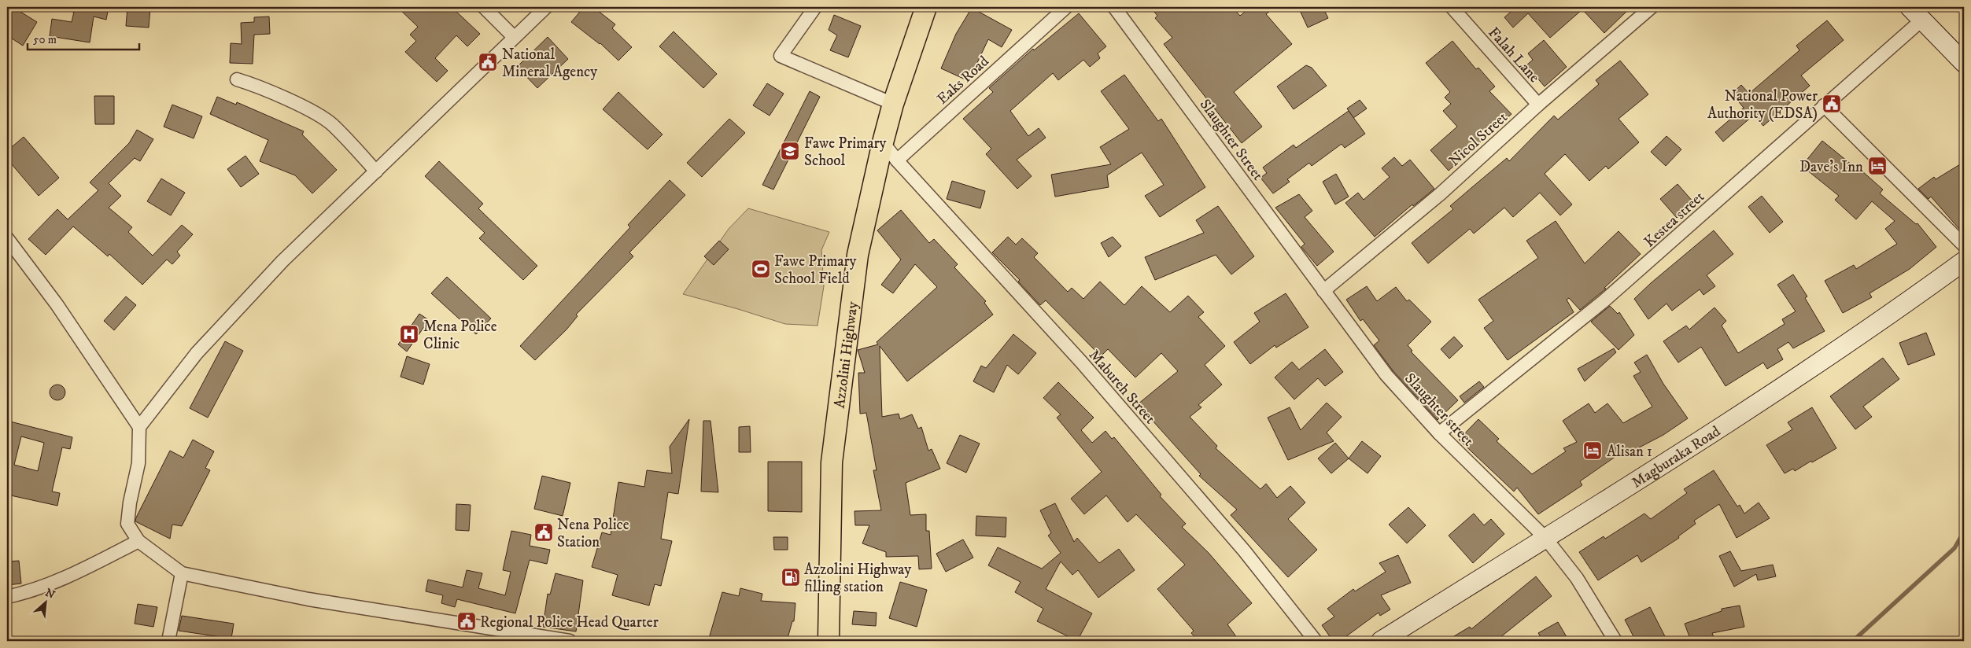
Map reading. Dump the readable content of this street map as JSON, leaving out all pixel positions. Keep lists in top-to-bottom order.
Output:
{
  "streets": {
    "main road": ["Azzolini Highway"],
    "street": [
      "Falah Lane",
      "Eaks Road",
      "Nicol Street",
      "Slaughter Street",
      "Kestea street",
      "Mabureh Street",
      "Slaughter street",
      "Magburaka Road"
    ]
  },
  "crossings": [
    ["Falah Lane", "Nicol Street"],
    ["Eaks Road", "Mabureh Street"],
    ["Nicol Street", "Slaughter Street"],
    ["Nicol Street", "Slaughter street"],
    ["Slaughter Street", "Slaughter street"],
    ["Kestea street", "Slaughter street"],
    ["Slaughter street", "Magburaka Road"]
  ],
  "places": {
    "public building": [
      "National Mineral Agency",
      "National Power Authority (EDSA)",
      "Nena Police Station",
      "Regional Police Head Quarter"
    ],
    "school or university": ["Fawe Primary School"],
    "hotel": ["Dave's Inn", "Alisan 1"],
    "sports": ["Fawe Primary School Field"],
    "hospital": ["Mena Police Clinic"],
    "fuel station": ["Azzolini Highway filling station"]
  },
  "scale_bar": "50 m",
  "north": "top right"
}
